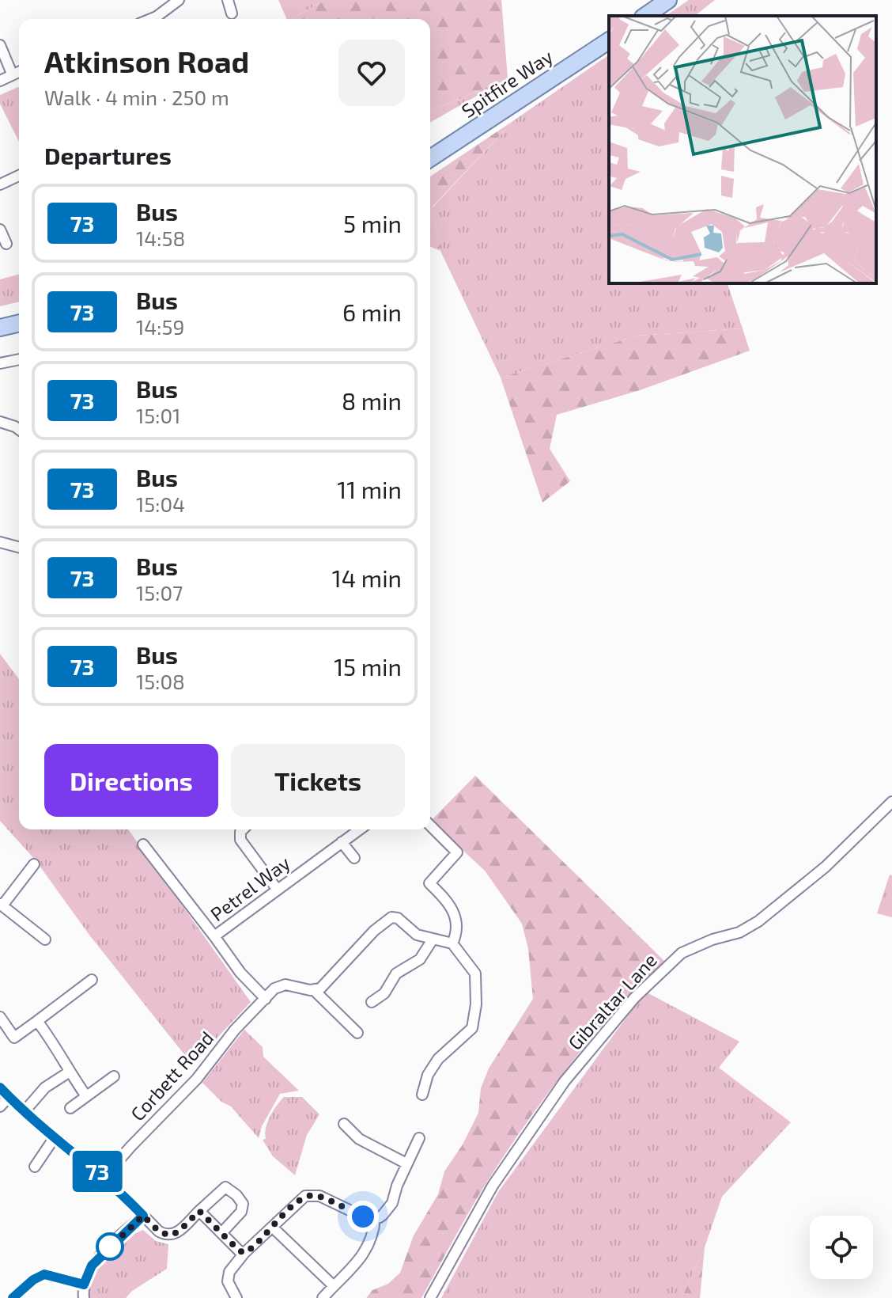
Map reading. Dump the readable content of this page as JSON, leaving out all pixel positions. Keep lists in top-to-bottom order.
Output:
{
  "streets": {
    "main road": ["Spitfire Way"],
    "street": ["Petrel Way", "Gibraltar Lane", "Corbett Road"]
  },
  "crossings": [
    ["Petrel Way", "Corbett Road"]
  ],
  "lines": ["bus line 73"],
  "page": {
    "on_map": "73",
    "heading": [
      ["Atkinson Road", "Walk · 4 min · 250 m"],
      "Departures"
    ],
    "list": [
      {
        "mark": "73",
        "name": "Bus",
        "note": "14:58",
        "value": "5 min"
      },
      {
        "mark": "73",
        "name": "Bus",
        "note": "14:59",
        "value": "6 min"
      },
      {
        "mark": "73",
        "name": "Bus",
        "note": "15:01",
        "value": "8 min"
      },
      {
        "mark": "73",
        "name": "Bus",
        "note": "15:04",
        "value": "11 min"
      },
      {
        "mark": "73",
        "name": "Bus",
        "note": "15:07",
        "value": "14 min"
      },
      {
        "mark": "73",
        "name": "Bus",
        "note": "15:08",
        "value": "15 min"
      }
    ],
    "buttons": ["Directions", "Tickets"]
  }
}
